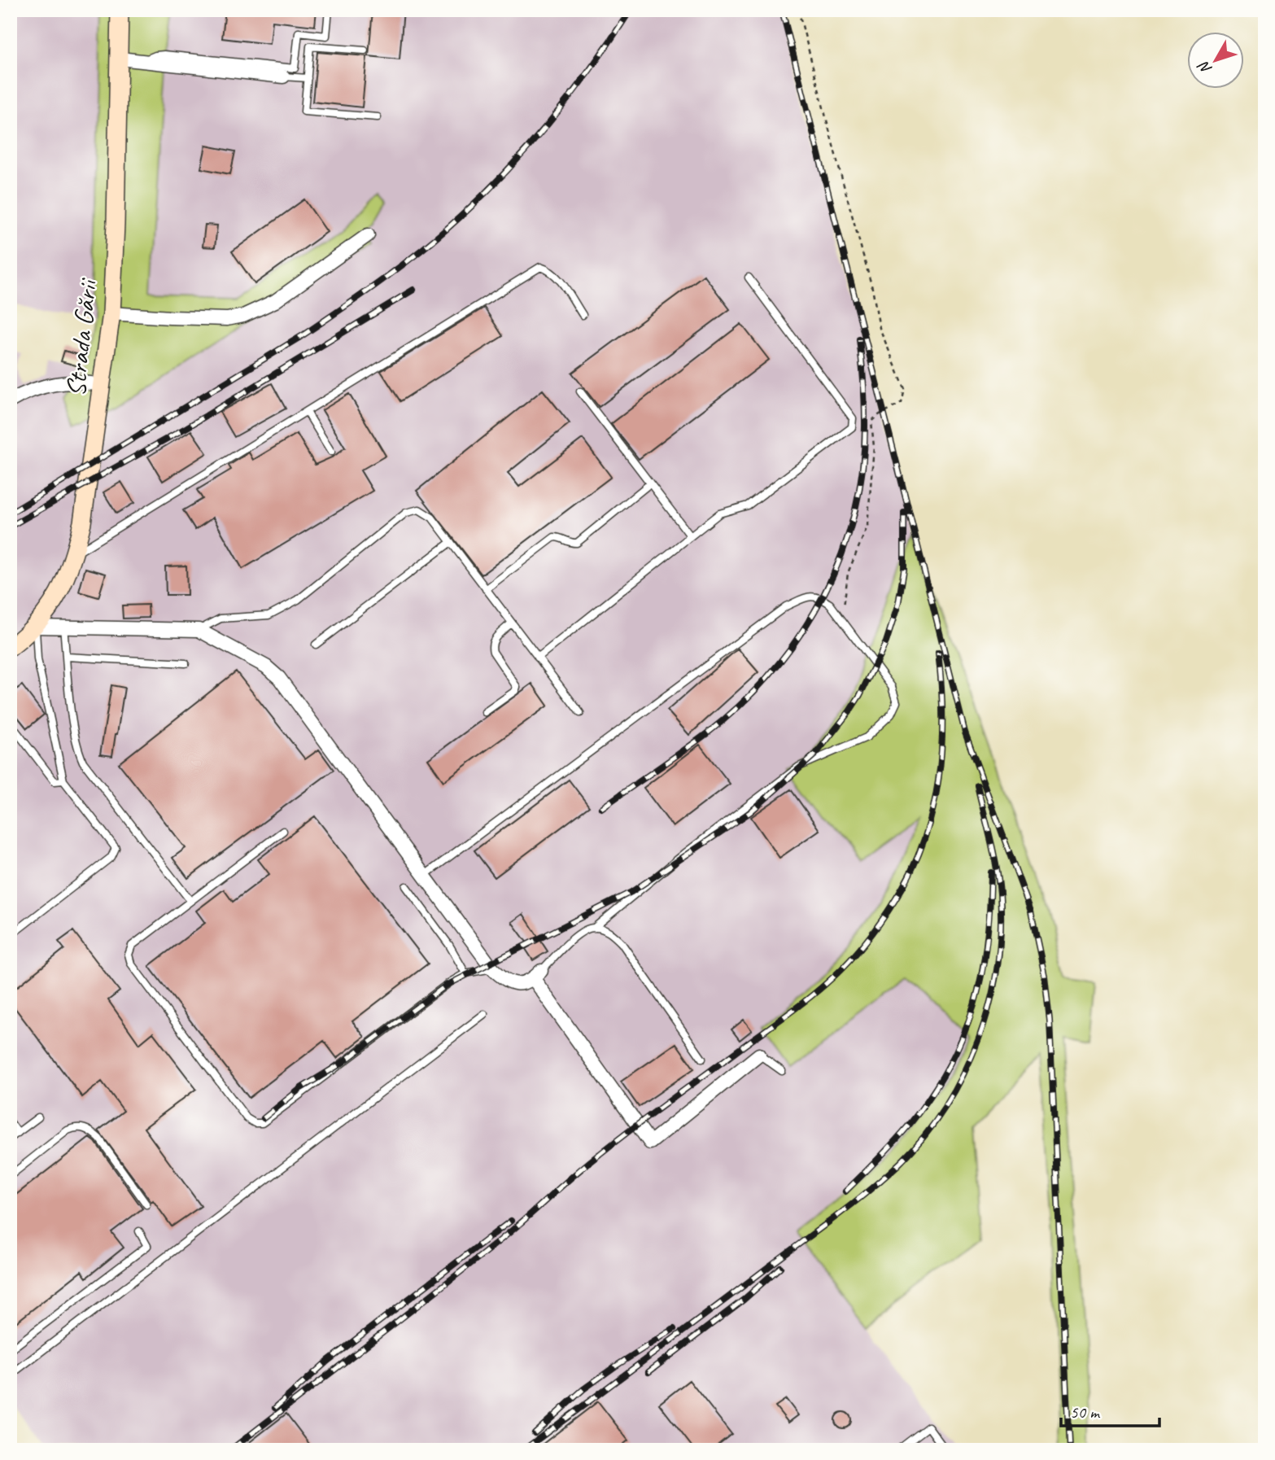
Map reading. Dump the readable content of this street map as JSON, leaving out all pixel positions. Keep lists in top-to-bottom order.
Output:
{
  "streets": {
    "main road": ["Strada Gării"]
  },
  "scale_bar": "50 m",
  "north": "bottom left"
}
